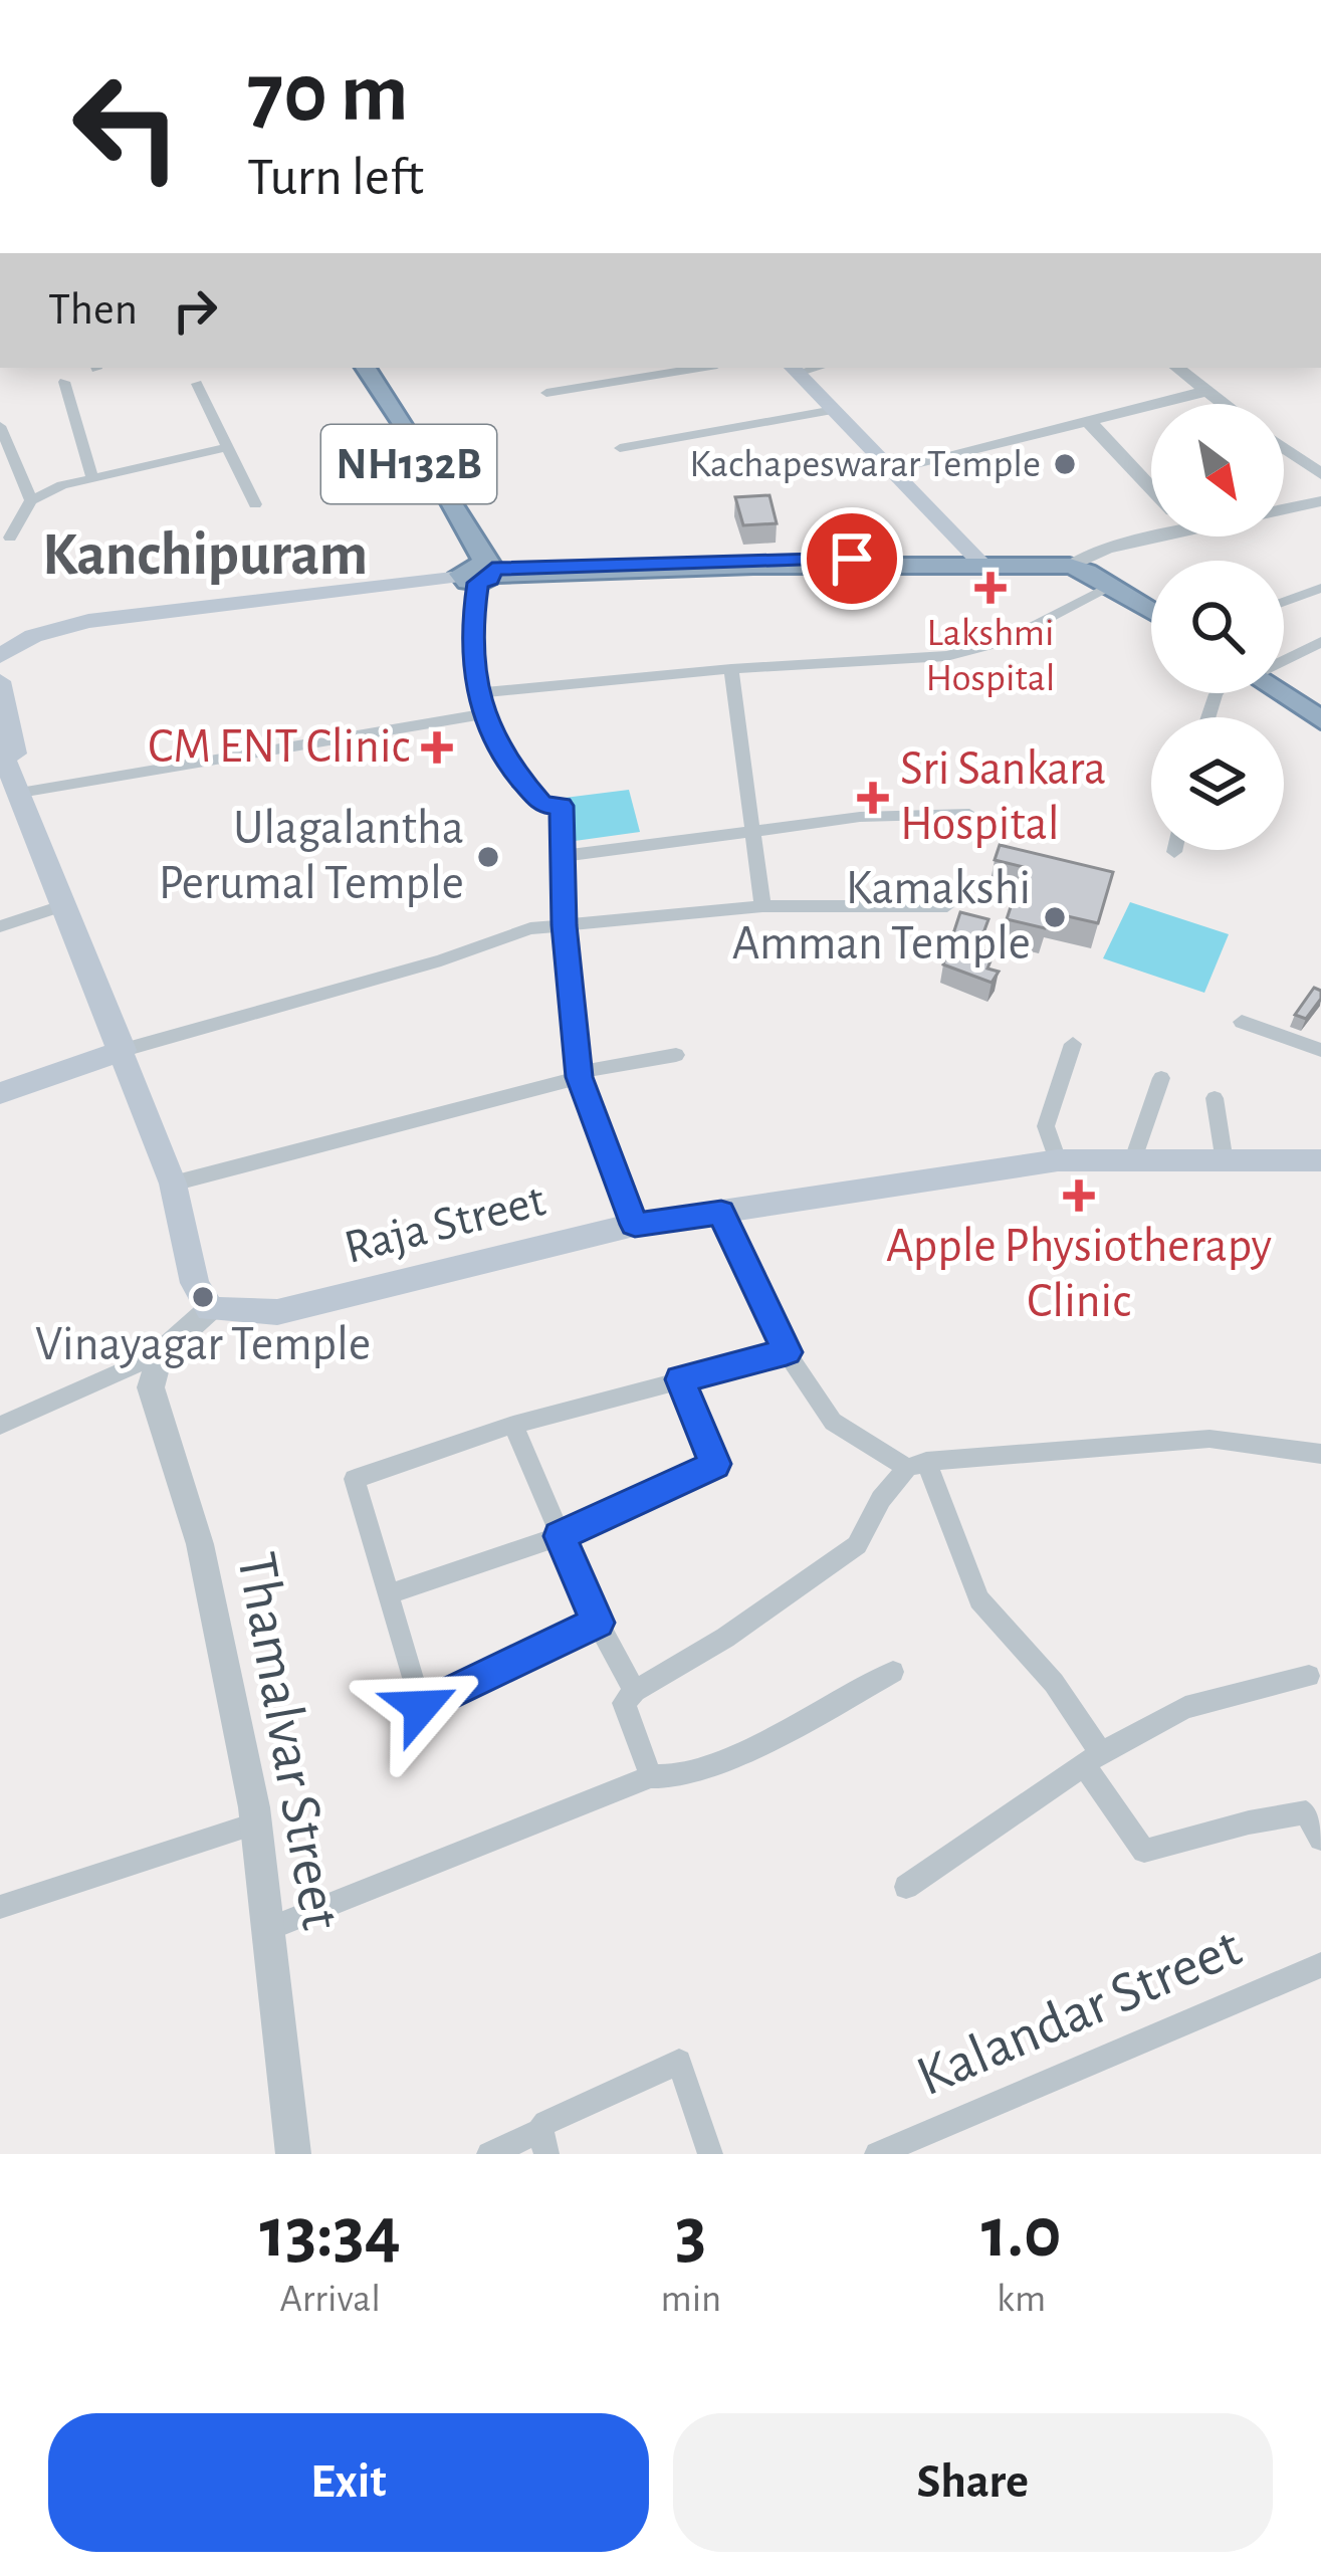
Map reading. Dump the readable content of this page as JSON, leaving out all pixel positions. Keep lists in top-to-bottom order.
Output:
{
  "streets": {
    "highway": ["NH132B"],
    "main road": ["Raja Street"],
    "street": ["Thamalvar Street", "Kalandar Street"]
  },
  "districts": ["Kanchipuram"],
  "places": {
    "other": [
      "Kachapeswarar Temple",
      "Ulagalantha Perumal Temple",
      "Kamakshi Amman Temple",
      "Vinayagar Temple"
    ],
    "health": [
      "Lakshmi Hospital",
      "CM ENT Clinic",
      "Sri Sankara Hospital",
      "Apple Physiotherapy Clinic"
    ]
  },
  "north": "bottom right",
  "page": {
    "turn": ["70 m", "Turn left"],
    "then": "Then",
    "eta": [
      "13:34",
      "Arrival",
      "3",
      "min",
      "1.0",
      "km"
    ],
    "buttons": ["Exit", "Share"]
  }
}
